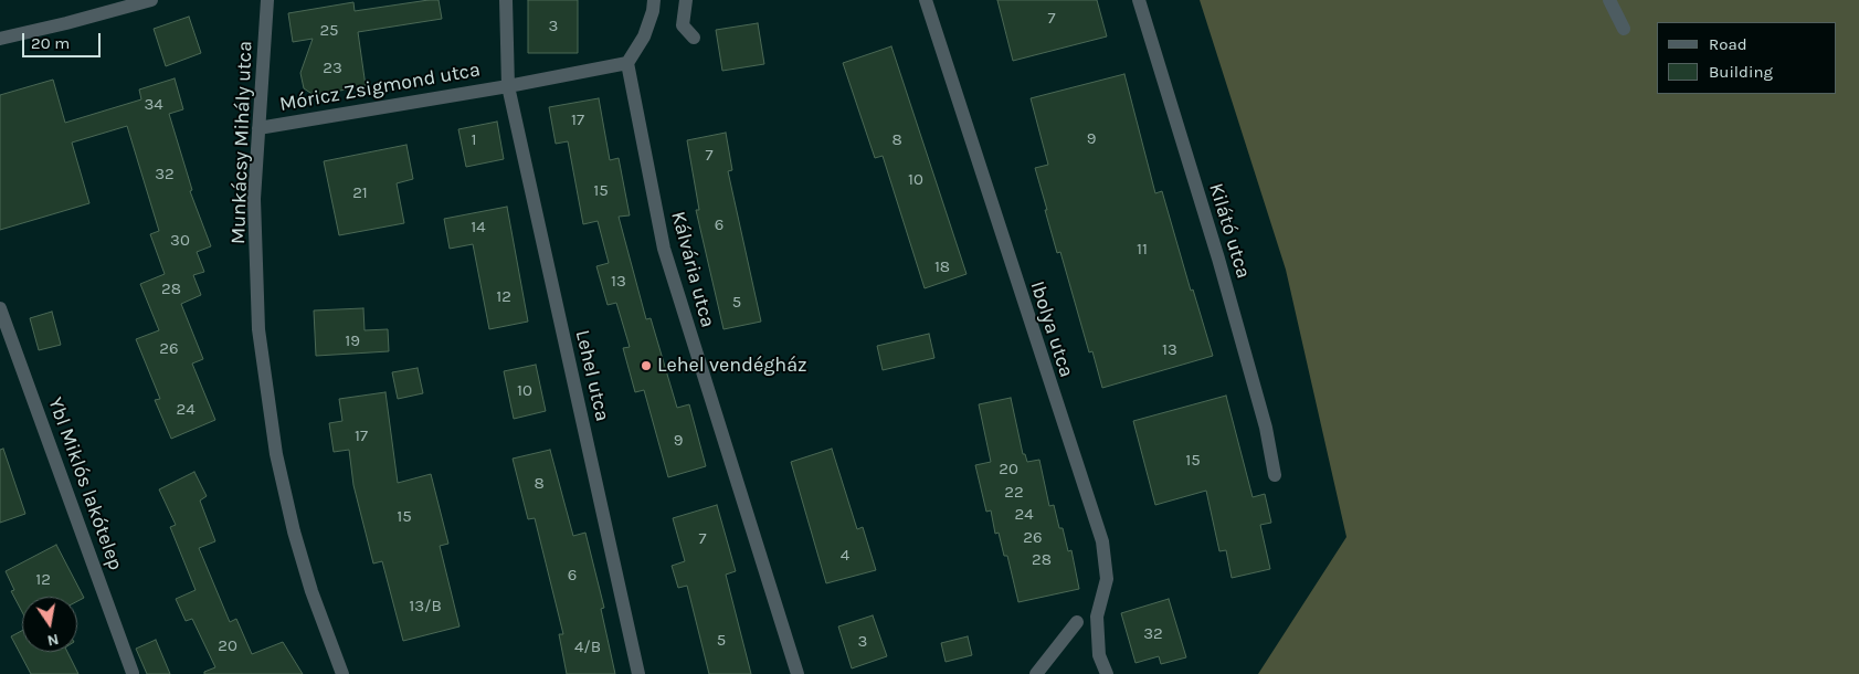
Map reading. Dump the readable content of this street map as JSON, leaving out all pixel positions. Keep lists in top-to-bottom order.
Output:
{
  "streets": {
    "street": [
      "Móricz Zsigmond utca",
      "Munkácsy Mihály utca",
      "Kilátó utca",
      "Kálvária utca",
      "Ibolya utca",
      "Lehel utca",
      "Ybl Miklós lakótelep"
    ]
  },
  "crossings": [
    ["Móricz Zsigmond utca", "Munkácsy Mihály utca"],
    ["Móricz Zsigmond utca", "Kálvária utca"],
    ["Móricz Zsigmond utca", "Lehel utca"]
  ],
  "places": ["Lehel vendégház"],
  "house_numbers": [
    "7",
    "3",
    "25",
    "23",
    "34",
    "17",
    "9",
    "1",
    "8",
    "7",
    "32",
    "10",
    "15",
    "21",
    "6",
    "14",
    "30",
    "11",
    "18",
    "13",
    "28",
    "12",
    "5",
    "19",
    "26",
    "13",
    "10",
    "24",
    "17",
    "9",
    "15",
    "20",
    "8",
    "22",
    "24",
    "15",
    "26",
    "7",
    "4",
    "28",
    "6",
    "12",
    "13/B",
    "32",
    "5",
    "3",
    "20",
    "4/B"
  ],
  "legend": ["Road", "Building"],
  "scale_bar": "20 m",
  "north": "bottom"
}
